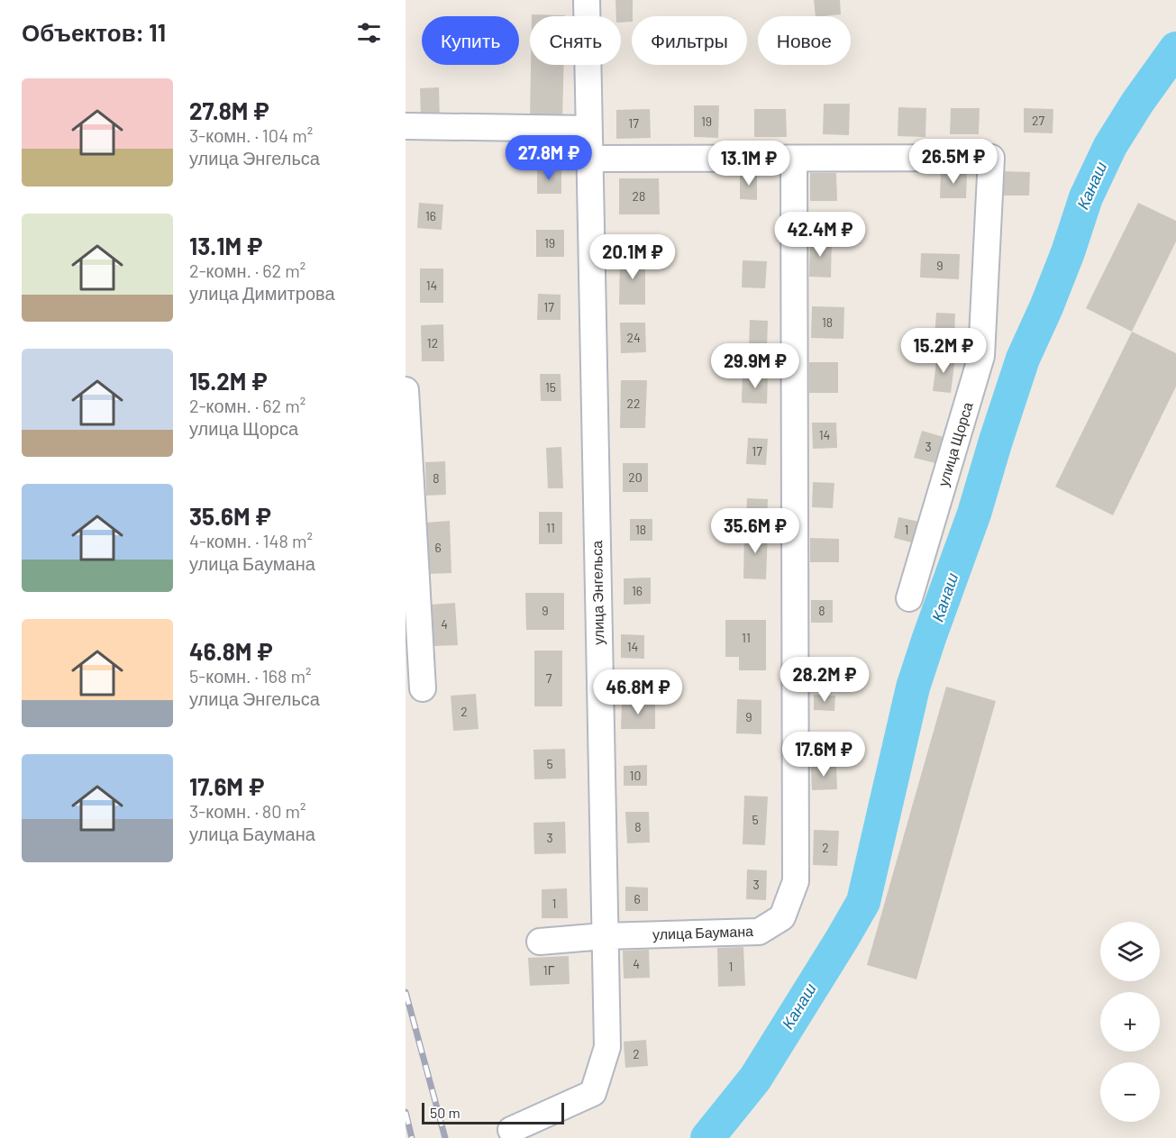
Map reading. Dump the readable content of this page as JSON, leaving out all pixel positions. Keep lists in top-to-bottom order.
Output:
{
  "streets": {
    "street": ["улица Щорса", "улица Энгельса", "улица Баумана"]
  },
  "crossings": [
    ["улица Щорса", "улица Баумана"],
    ["улица Энгельса", "улица Баумана"]
  ],
  "water": ["Канаш"],
  "house_numbers": [
    "27",
    "19",
    "17",
    "28",
    "16",
    "19",
    "9",
    "14",
    "17",
    "18",
    "24",
    "12",
    "15",
    "22",
    "14",
    "3",
    "17",
    "20",
    "8",
    "11",
    "18",
    "1",
    "6",
    "16",
    "9",
    "8",
    "4",
    "11",
    "14",
    "7",
    "2",
    "9",
    "5",
    "10",
    "5",
    "8",
    "3",
    "2",
    "3",
    "6",
    "1",
    "4",
    "1",
    "1Г",
    "2"
  ],
  "scale_bar": "50 m",
  "page": {
    "heading": "Объектов: 11",
    "chip": [
      "Купить",
      "Снять",
      "Фильтры",
      "Новое"
    ],
    "list": [
      {
        "name": "27.8M ₽",
        "note": "3-комн. · 104 m² · улица Энгельса"
      },
      {
        "name": "13.1M ₽",
        "note": "2-комн. · 62 m² · улица Димитрова"
      },
      {
        "name": "15.2M ₽",
        "note": "2-комн. · 62 m² · улица Щорса"
      },
      {
        "name": "35.6M ₽",
        "note": "4-комн. · 148 m² · улица Баумана"
      },
      {
        "name": "46.8M ₽",
        "note": "5-комн. · 168 m² · улица Энгельса"
      },
      {
        "name": "17.6M ₽",
        "note": "3-комн. · 80 m² · улица Баумана"
      }
    ],
    "price": [
      "27.8M ₽",
      "26.5M ₽",
      "13.1M ₽",
      "42.4M ₽",
      "20.1M ₽",
      "15.2M ₽",
      "29.9M ₽",
      "35.6M ₽",
      "28.2M ₽",
      "46.8M ₽",
      "17.6M ₽"
    ],
    "map_buttons": ["+", "−"],
    "scale": "50 m"
  }
}
